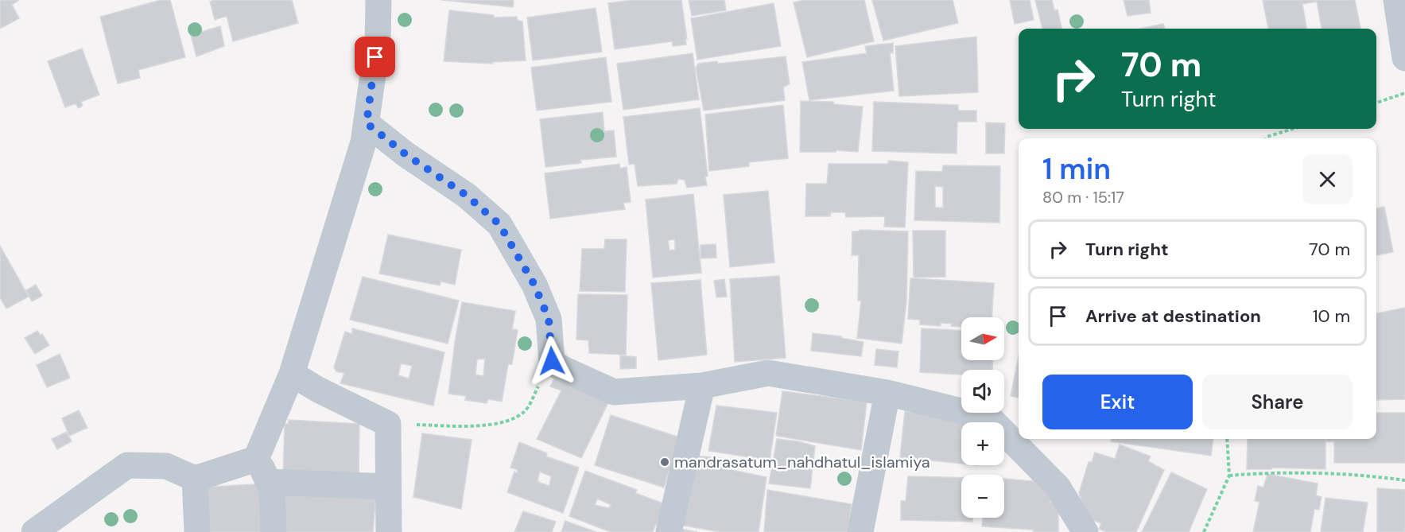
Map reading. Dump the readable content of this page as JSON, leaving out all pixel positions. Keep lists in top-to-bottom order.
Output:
{
  "places": ["mandrasatum_nahdhatul_islamiya"],
  "north": "right",
  "page": {
    "turn": ["70 m", "Turn right"],
    "heading": ["1 min", "80 m · 15:17"],
    "list": [
      {
        "name": "Turn right",
        "value": "70 m"
      },
      {
        "name": "Arrive at destination",
        "value": "10 m"
      }
    ],
    "map_buttons": ["+", "−"],
    "buttons": ["Exit", "Share"]
  }
}
